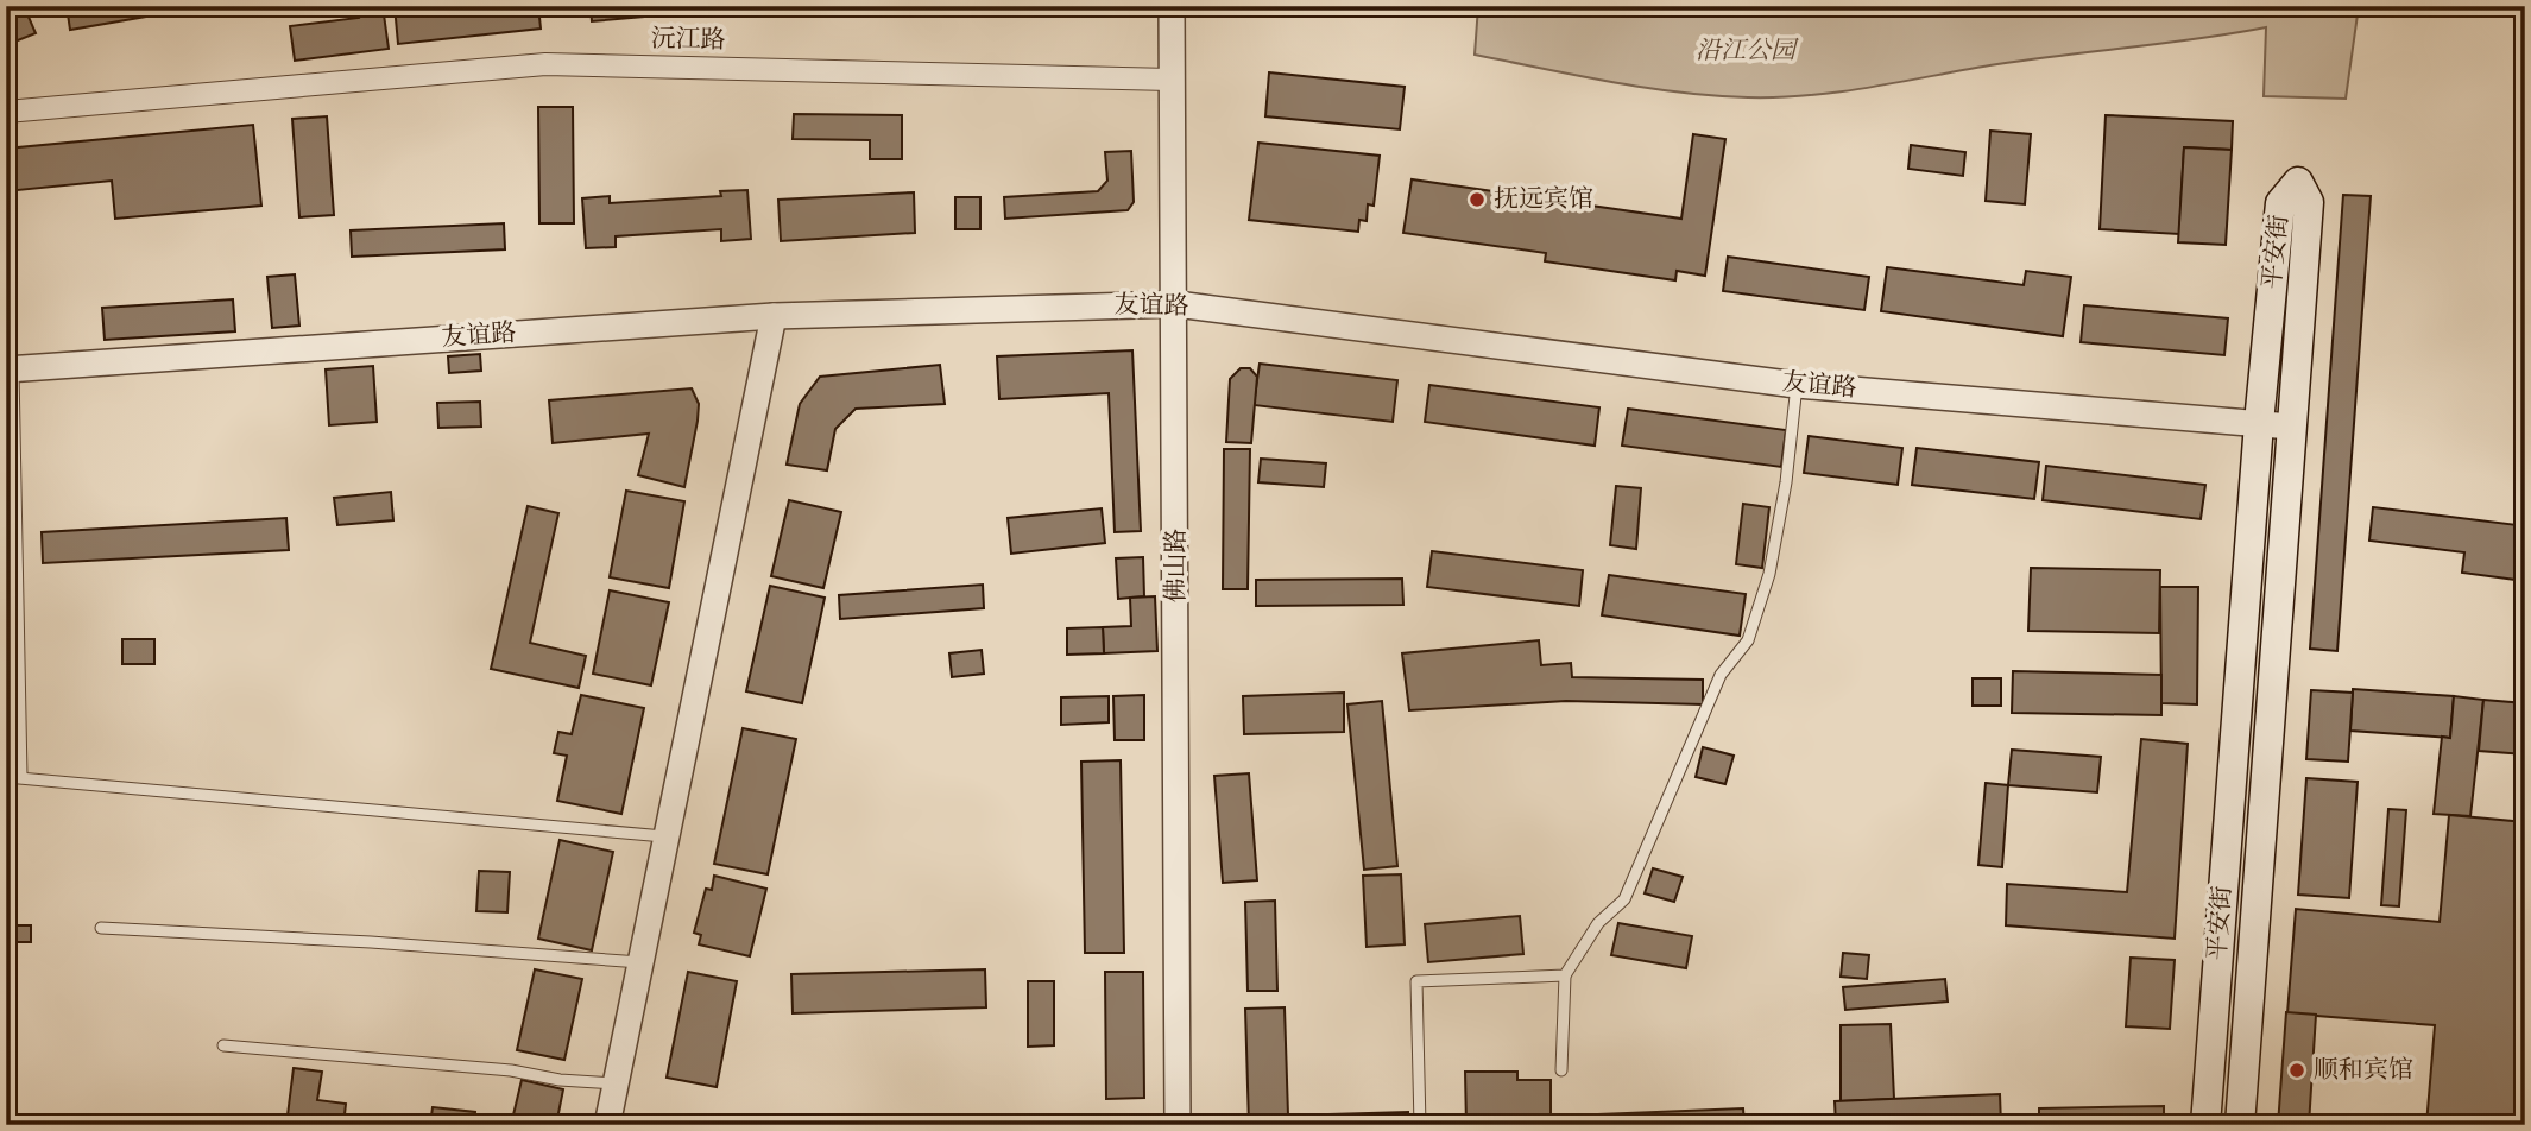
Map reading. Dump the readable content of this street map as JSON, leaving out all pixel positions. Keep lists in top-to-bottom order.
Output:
{
  "streets": {
    "main road": ["平安街"],
    "street": ["沅江路", "友谊路", "佛山路"]
  },
  "crossings": [
    ["沅江路", "佛山路"],
    ["平安街", "友谊路"],
    ["友谊路", "佛山路"]
  ],
  "parks": ["沿江公园"],
  "places": ["抚远宾馆", "顺和宾馆"]
}
